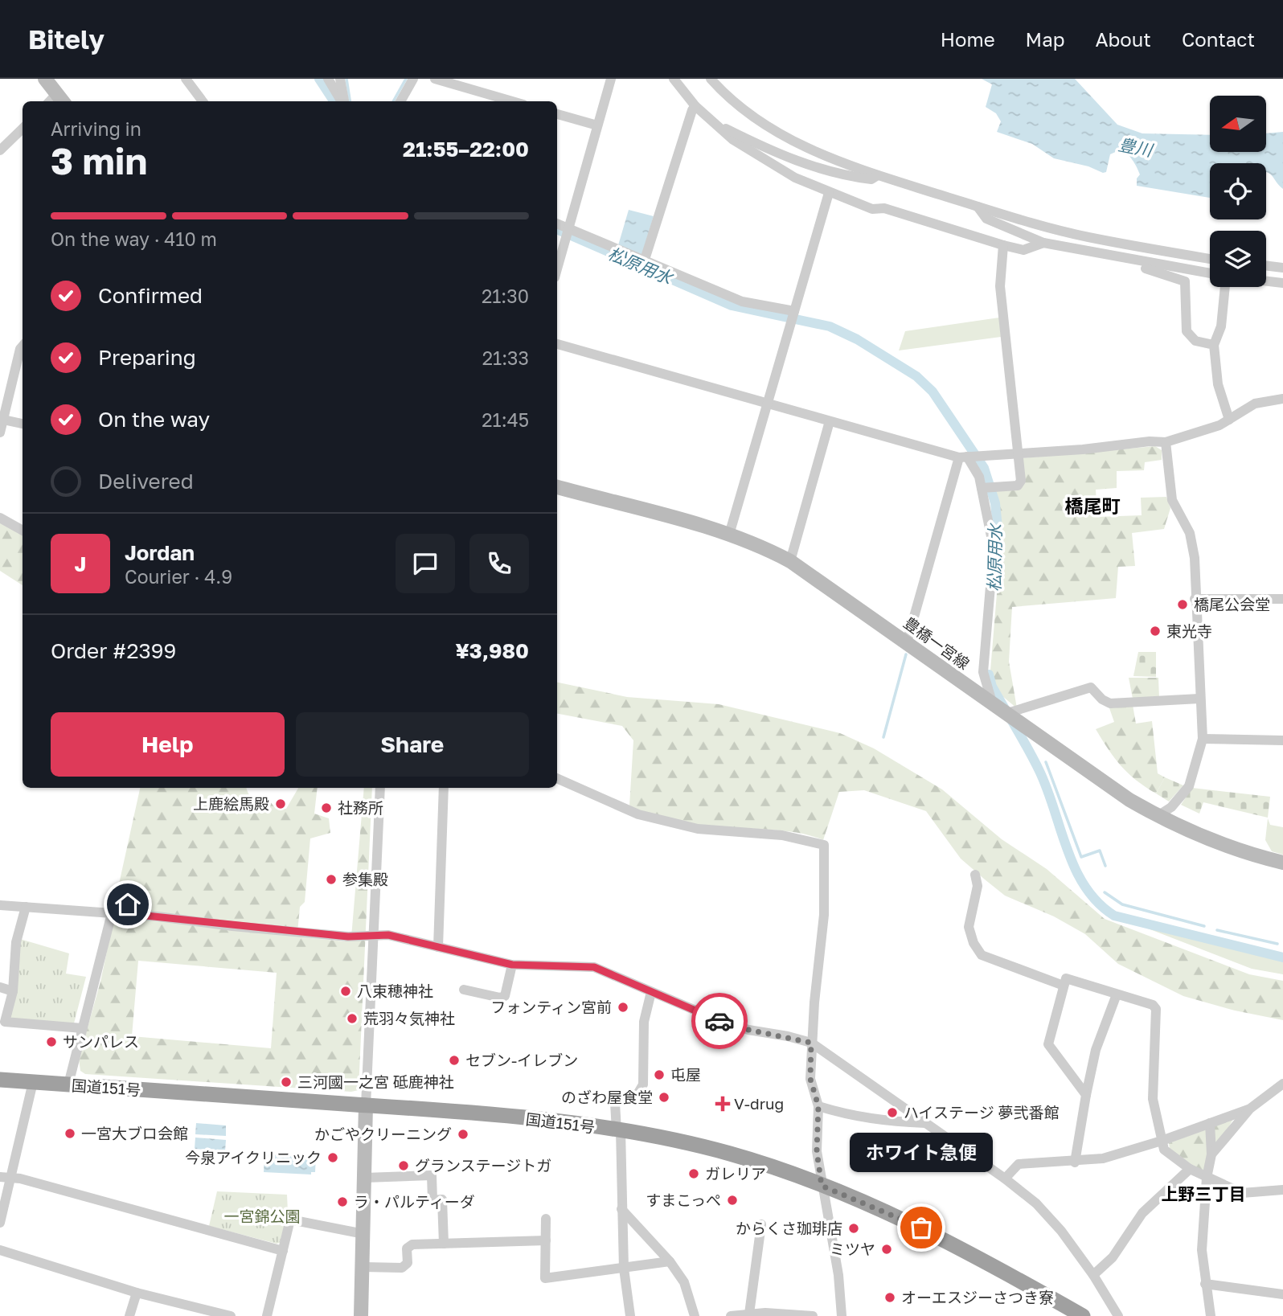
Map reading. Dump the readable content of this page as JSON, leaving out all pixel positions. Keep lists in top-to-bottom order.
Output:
{
  "streets": {
    "highway": ["国道151号"],
    "main road": ["豊橋一宮線"]
  },
  "districts": ["橋尾町", "上野三丁目"],
  "water": ["豊川", "松原用水"],
  "parks": ["一宮錦公園"],
  "places": {
    "other": [
      "橋尾公会堂",
      "東光寺",
      "上鹿絵馬殿",
      "社務所",
      "参集殿",
      "八束穂神社",
      "フォンティン宮前",
      "荒羽々気神社",
      "サンパレス",
      "セブン-イレブン",
      "屯屋",
      "三河國一之宮 砥鹿神社",
      "のざわ屋食堂",
      "ハイステージ 夢弐番館",
      "一宮大ブロ会館",
      "かごやクリーニング",
      "今泉アイクリニック",
      "グランステージトガ",
      "ガレリア",
      "すまこっぺ",
      "ラ・パルティーダ",
      "ホワイト急便",
      "からくさ珈琲店",
      "ミツヤ",
      "オーエスジーさつき寮"
    ],
    "health": ["V-drug"]
  },
  "north": "left",
  "page": {
    "header": "Bitely",
    "nav": [
      "Home",
      "Map",
      "About",
      "Contact"
    ],
    "heading": ["3 min", "Arriving in", "21:55–22:00"],
    "panel": [
      "Jordan",
      "Courier · 4.9",
      "Order #2399",
      "¥3,980"
    ],
    "bar": "On the way · 410 m",
    "list": [
      ["Confirmed", "21:30"],
      ["Preparing", "21:33"],
      ["On the way", "21:45"],
      "Delivered"
    ],
    "round": "J",
    "buttons": ["Help", "Share"],
    "bubble": "ホワイト急便"
  }
}
